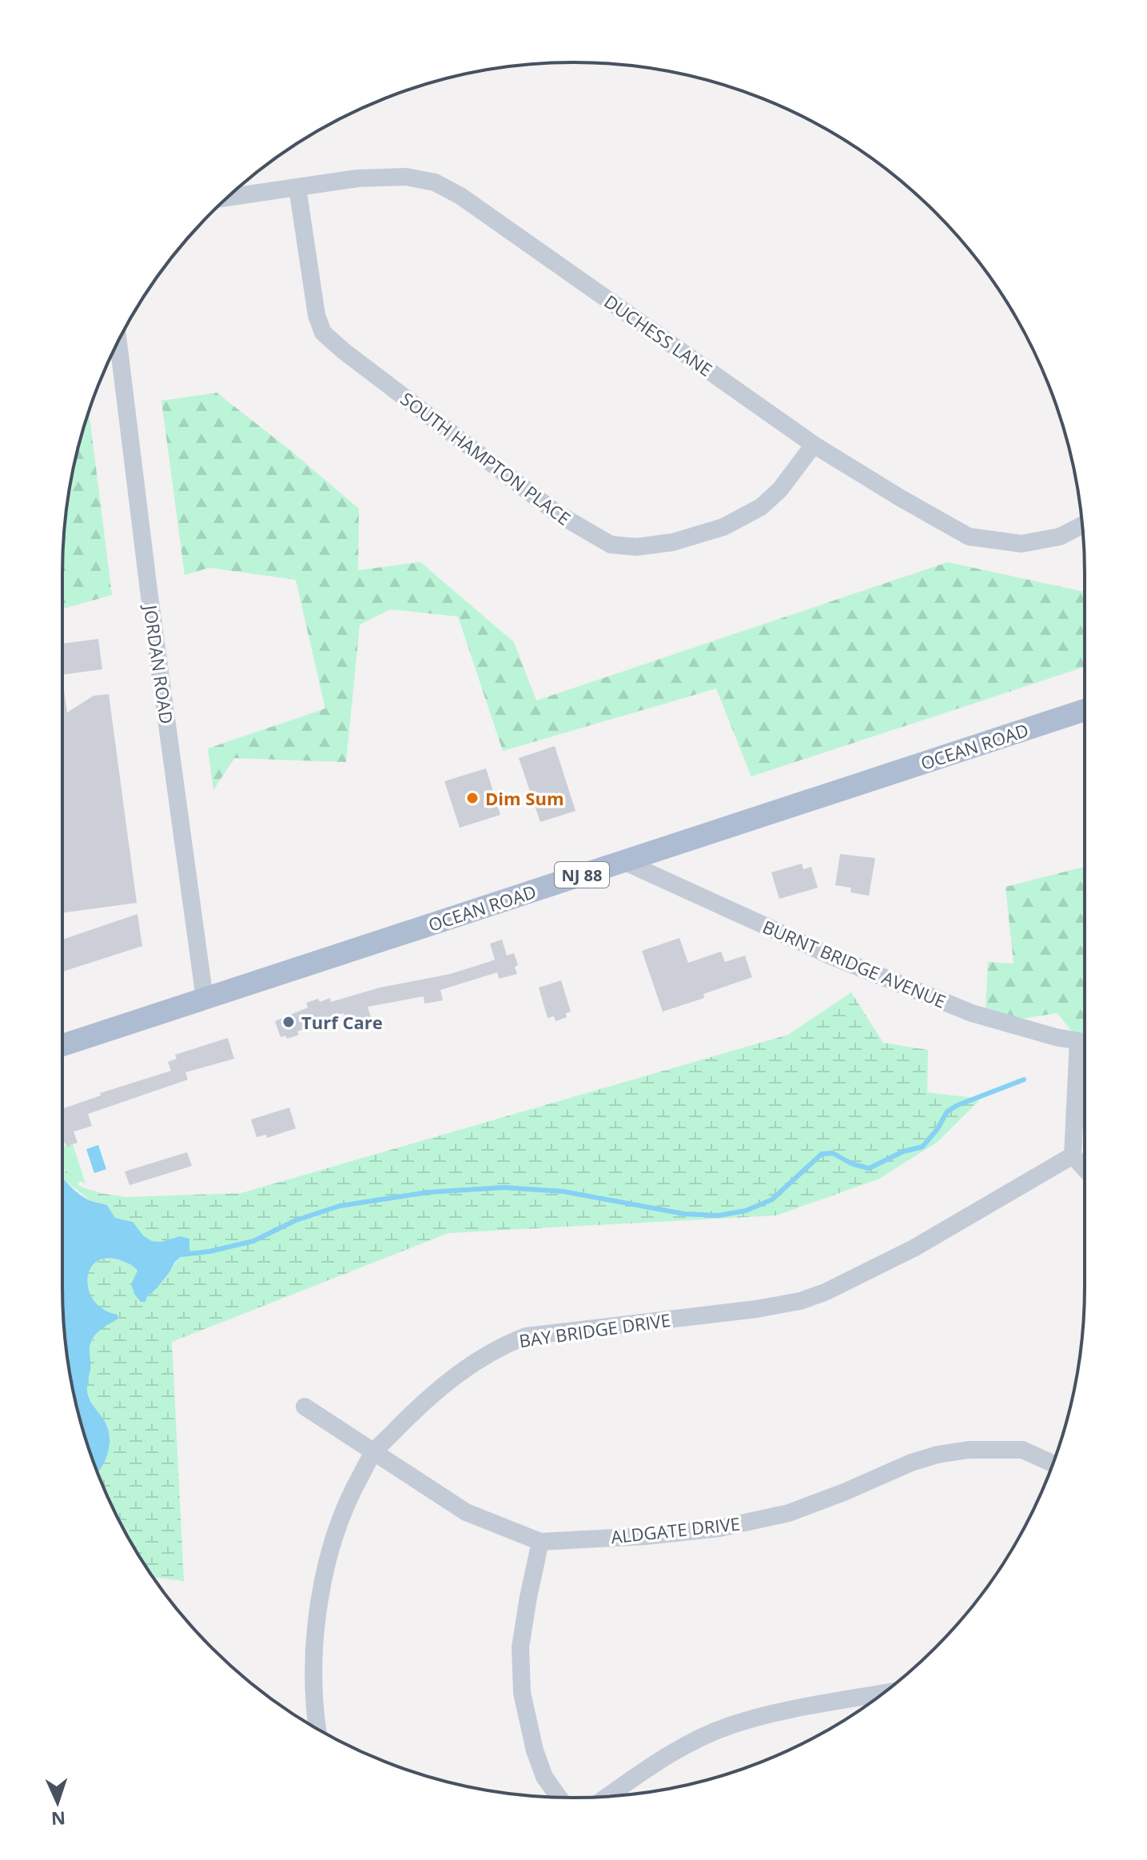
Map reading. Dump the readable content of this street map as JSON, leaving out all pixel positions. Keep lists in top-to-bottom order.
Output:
{
  "streets": {
    "main road": ["OCEAN ROAD", "NJ 88"],
    "street": [
      "DUCHESS LANE",
      "SOUTH HAMPTON PLACE",
      "JORDAN ROAD",
      "BURNT BRIDGE AVENUE",
      "BAY BRIDGE DRIVE",
      "ALDGATE DRIVE"
    ]
  },
  "crossings": [
    ["DUCHESS LANE", "SOUTH HAMPTON PLACE"],
    ["JORDAN ROAD", "OCEAN ROAD"],
    ["OCEAN ROAD", "BURNT BRIDGE AVENUE"],
    ["BAY BRIDGE DRIVE", "ALDGATE DRIVE"]
  ],
  "places": ["Dim Sum", "Turf Care"],
  "north": "bottom"
}
